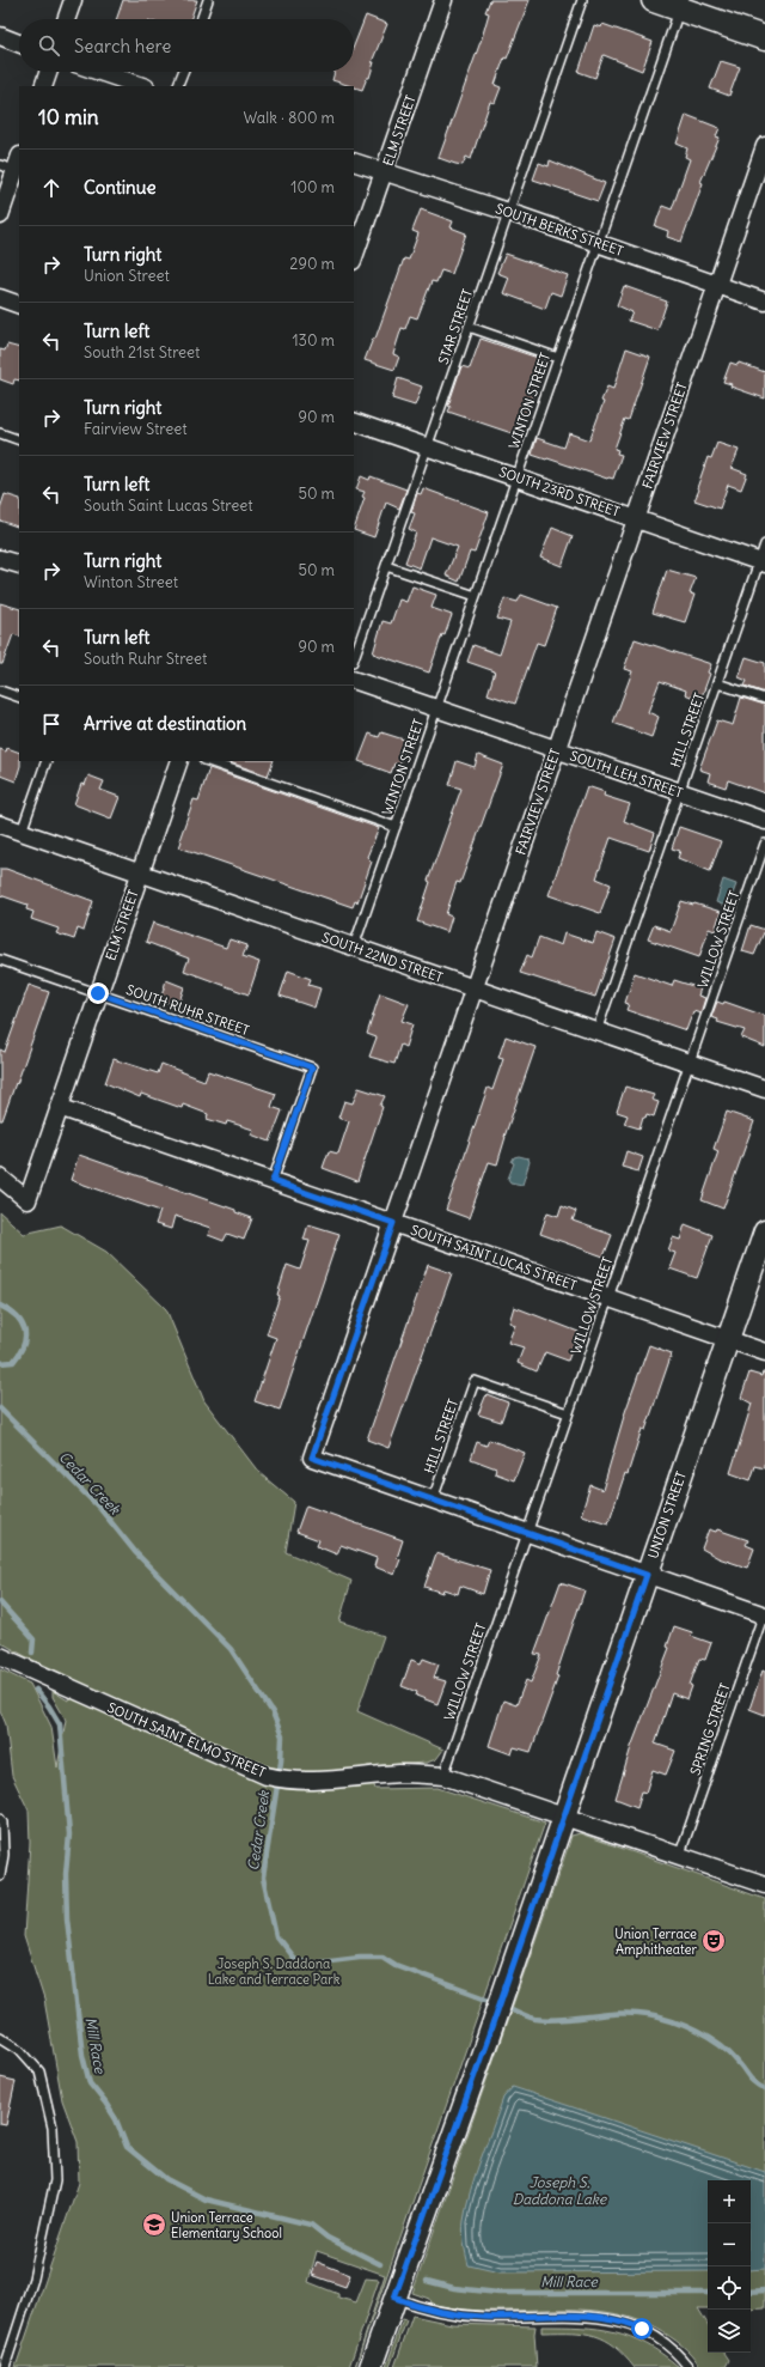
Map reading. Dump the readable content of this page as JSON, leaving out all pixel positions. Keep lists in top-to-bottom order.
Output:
{
  "streets": {
    "street": [
      "ELM STREET",
      "SOUTH BERKS STREET",
      "FAIRVIEW STREET",
      "SOUTH 23RD STREET",
      "SOUTH LEH STREET",
      "SOUTH 22ND STREET",
      "SOUTH SAINT LUCAS STREET",
      "UNION STREET",
      "SOUTH SAINT ELMO STREET"
    ],
    "lane": [
      "STAR STREET",
      "WINTON STREET",
      "HILL STREET",
      "WILLOW STREET",
      "SOUTH RUHR STREET",
      "SPRING STREET"
    ]
  },
  "crossings": [
    ["ELM STREET", "SOUTH BERKS STREET"],
    ["ELM STREET", "SOUTH 22ND STREET"],
    ["ELM STREET", "SOUTH RUHR STREET"],
    ["ELM STREET", "SOUTH SAINT LUCAS STREET"],
    ["SOUTH BERKS STREET", "STAR STREET"],
    ["SOUTH BERKS STREET", "WINTON STREET"],
    ["SOUTH BERKS STREET", "FAIRVIEW STREET"],
    ["STAR STREET", "SOUTH 23RD STREET"],
    ["WINTON STREET", "SOUTH 23RD STREET"],
    ["WINTON STREET", "SOUTH LEH STREET"],
    ["WINTON STREET", "SOUTH 22ND STREET"],
    ["FAIRVIEW STREET", "SOUTH 23RD STREET"],
    ["FAIRVIEW STREET", "HILL STREET"],
    ["FAIRVIEW STREET", "SOUTH LEH STREET"],
    ["FAIRVIEW STREET", "SOUTH 22ND STREET"],
    ["FAIRVIEW STREET", "SOUTH SAINT LUCAS STREET"],
    ["SOUTH 23RD STREET", "HILL STREET"],
    ["HILL STREET", "SOUTH LEH STREET"],
    ["HILL STREET", "WILLOW STREET"],
    ["HILL STREET", "SOUTH 22ND STREET"],
    ["WILLOW STREET", "SOUTH 22ND STREET"],
    ["WILLOW STREET", "SOUTH SAINT LUCAS STREET"],
    ["WILLOW STREET", "SOUTH SAINT ELMO STREET"],
    ["SOUTH RUHR STREET", "SOUTH SAINT LUCAS STREET"],
    ["SOUTH SAINT LUCAS STREET", "UNION STREET"],
    ["UNION STREET", "SOUTH SAINT ELMO STREET"],
    ["SPRING STREET", "SOUTH SAINT ELMO STREET"]
  ],
  "water": ["Cedar Creek", "Mill Race", "Joseph S. Daddona Lake"],
  "parks": ["Joseph S. Daddona Lake and Terrace Park"],
  "places": {
    "theatre": ["Union Terrace Amphitheater"],
    "school or university": ["Union Terrace Elementary School"]
  },
  "page": {
    "search": "Search here",
    "heading": ["10 min", "Walk · 800 m"],
    "list": [
      ["Continue", "100 m"],
      ["Turn right", "Union Street", "290 m"],
      ["Turn left", "South 21st Street", "130 m"],
      ["Turn right", "Fairview Street", "90 m"],
      ["Turn left", "South Saint Lucas Street", "50 m"],
      ["Turn right", "Winton Street", "50 m"],
      ["Turn left", "South Ruhr Street", "90 m"],
      "Arrive at destination"
    ],
    "map_buttons": ["+", "−"]
  }
}
